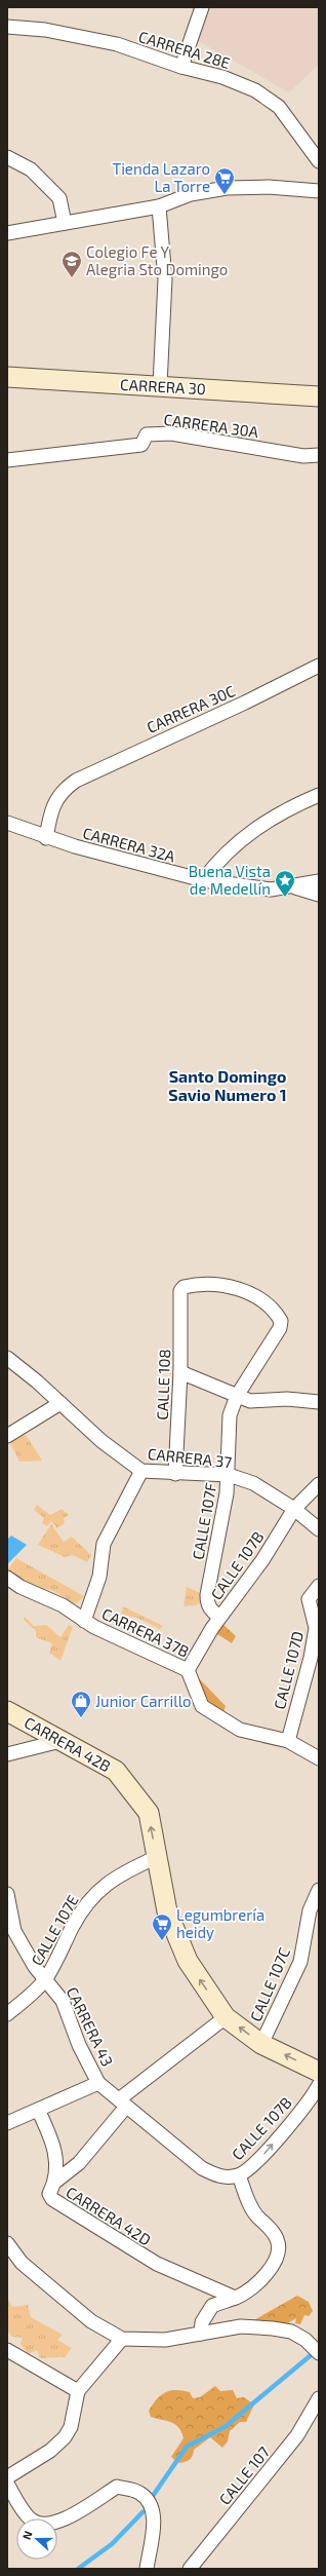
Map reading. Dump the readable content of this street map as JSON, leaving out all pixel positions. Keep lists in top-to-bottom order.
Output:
{
  "streets": {
    "street": [
      "CARRERA 28E",
      "CARRERA 30",
      "CARRERA 30A",
      "CARRERA 30C",
      "CARRERA 32A",
      "CALLE 108",
      "CARRERA 37",
      "CALLE 107F",
      "CALLE 107B",
      "CARRERA 37B",
      "CALLE 107D",
      "CARRERA 42B",
      "CALLE 107E",
      "CALLE 107C",
      "CARRERA 43",
      "CARRERA 42D",
      "CALLE 107"
    ]
  },
  "crossings": [
    ["CARRERA 30C", "CARRERA 32A"],
    ["CALLE 108", "CARRERA 37"],
    ["CALLE 108", "CALLE 107F"],
    ["CARRERA 37", "CALLE 107F"],
    ["CARRERA 37", "CALLE 107B"],
    ["CALLE 107F", "CALLE 107B"],
    ["CALLE 107B", "CARRERA 37B"],
    ["CALLE 107B", "CARRERA 43"],
    ["CARRERA 37B", "CALLE 107D"],
    ["CARRERA 42B", "CALLE 107E"],
    ["CARRERA 42B", "CALLE 107C"],
    ["CALLE 107E", "CARRERA 43"],
    ["CALLE 107C", "CARRERA 43"],
    ["CALLE 107C", "CARRERA 42D"]
  ],
  "one_way": ["CARRERA 42B"],
  "districts": ["Santo Domingo Savio Numero 1"],
  "places": {
    "supermarket": ["Tienda Lazaro La Torre", "Legumbrería heidy"],
    "school or university": ["Colegio Fe Y Alegria Sto Domingo"],
    "place": ["Buena Vista de Medellín"],
    "shop": ["Junior Carrillo"]
  },
  "north": "left"
}
